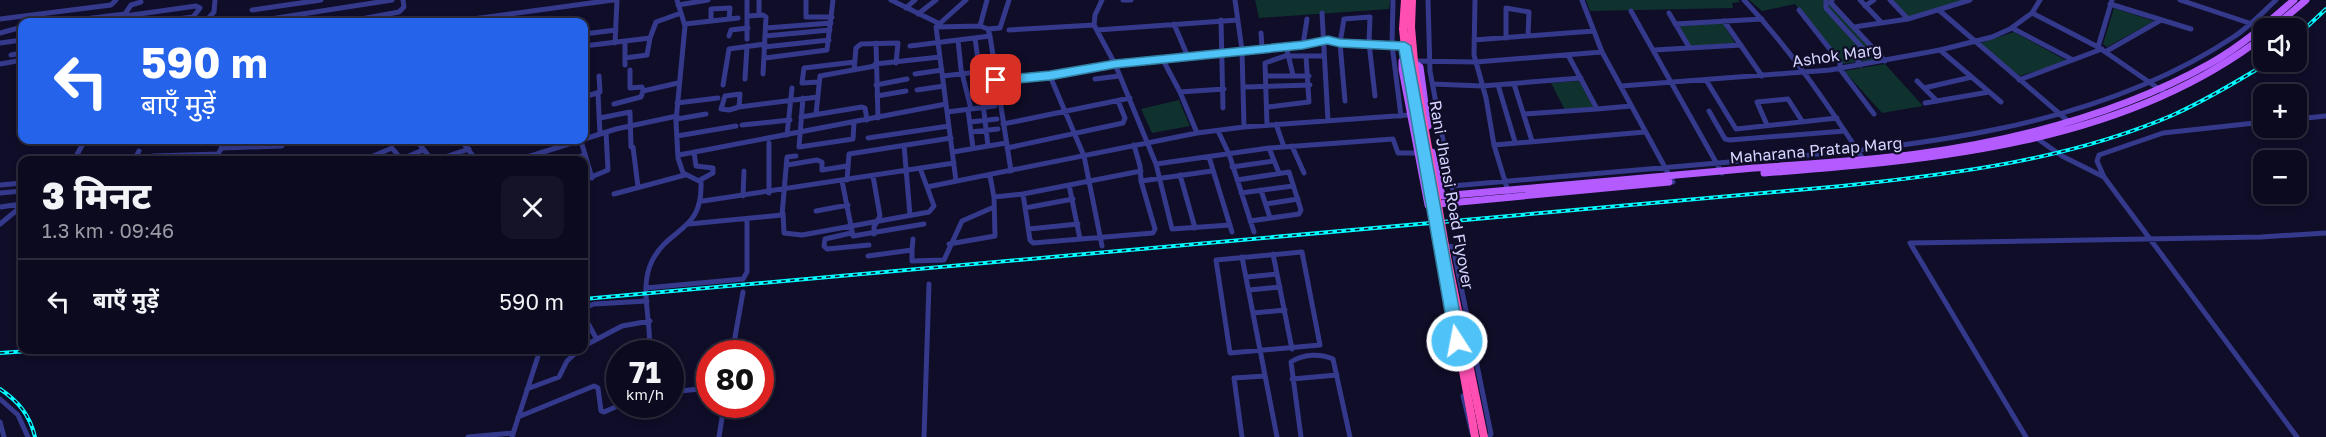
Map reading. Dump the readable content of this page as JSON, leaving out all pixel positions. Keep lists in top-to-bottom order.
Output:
{
  "streets": {
    "highway": ["Rani Jhansi Road Flyover"],
    "main road": ["Maharana Pratap Marg"],
    "street": ["Ashok Marg"]
  },
  "page": {
    "map_buttons": ["+", "−"],
    "turn": ["590 m", "बाएँ मुड़ें"],
    "heading": ["3 मिनट", "1.3 km · 09:46"],
    "list": [
      {
        "name": "बाएँ मुड़ें",
        "value": "590 m"
      }
    ],
    "speed": "71 km/h",
    "limit": "80"
  }
}
